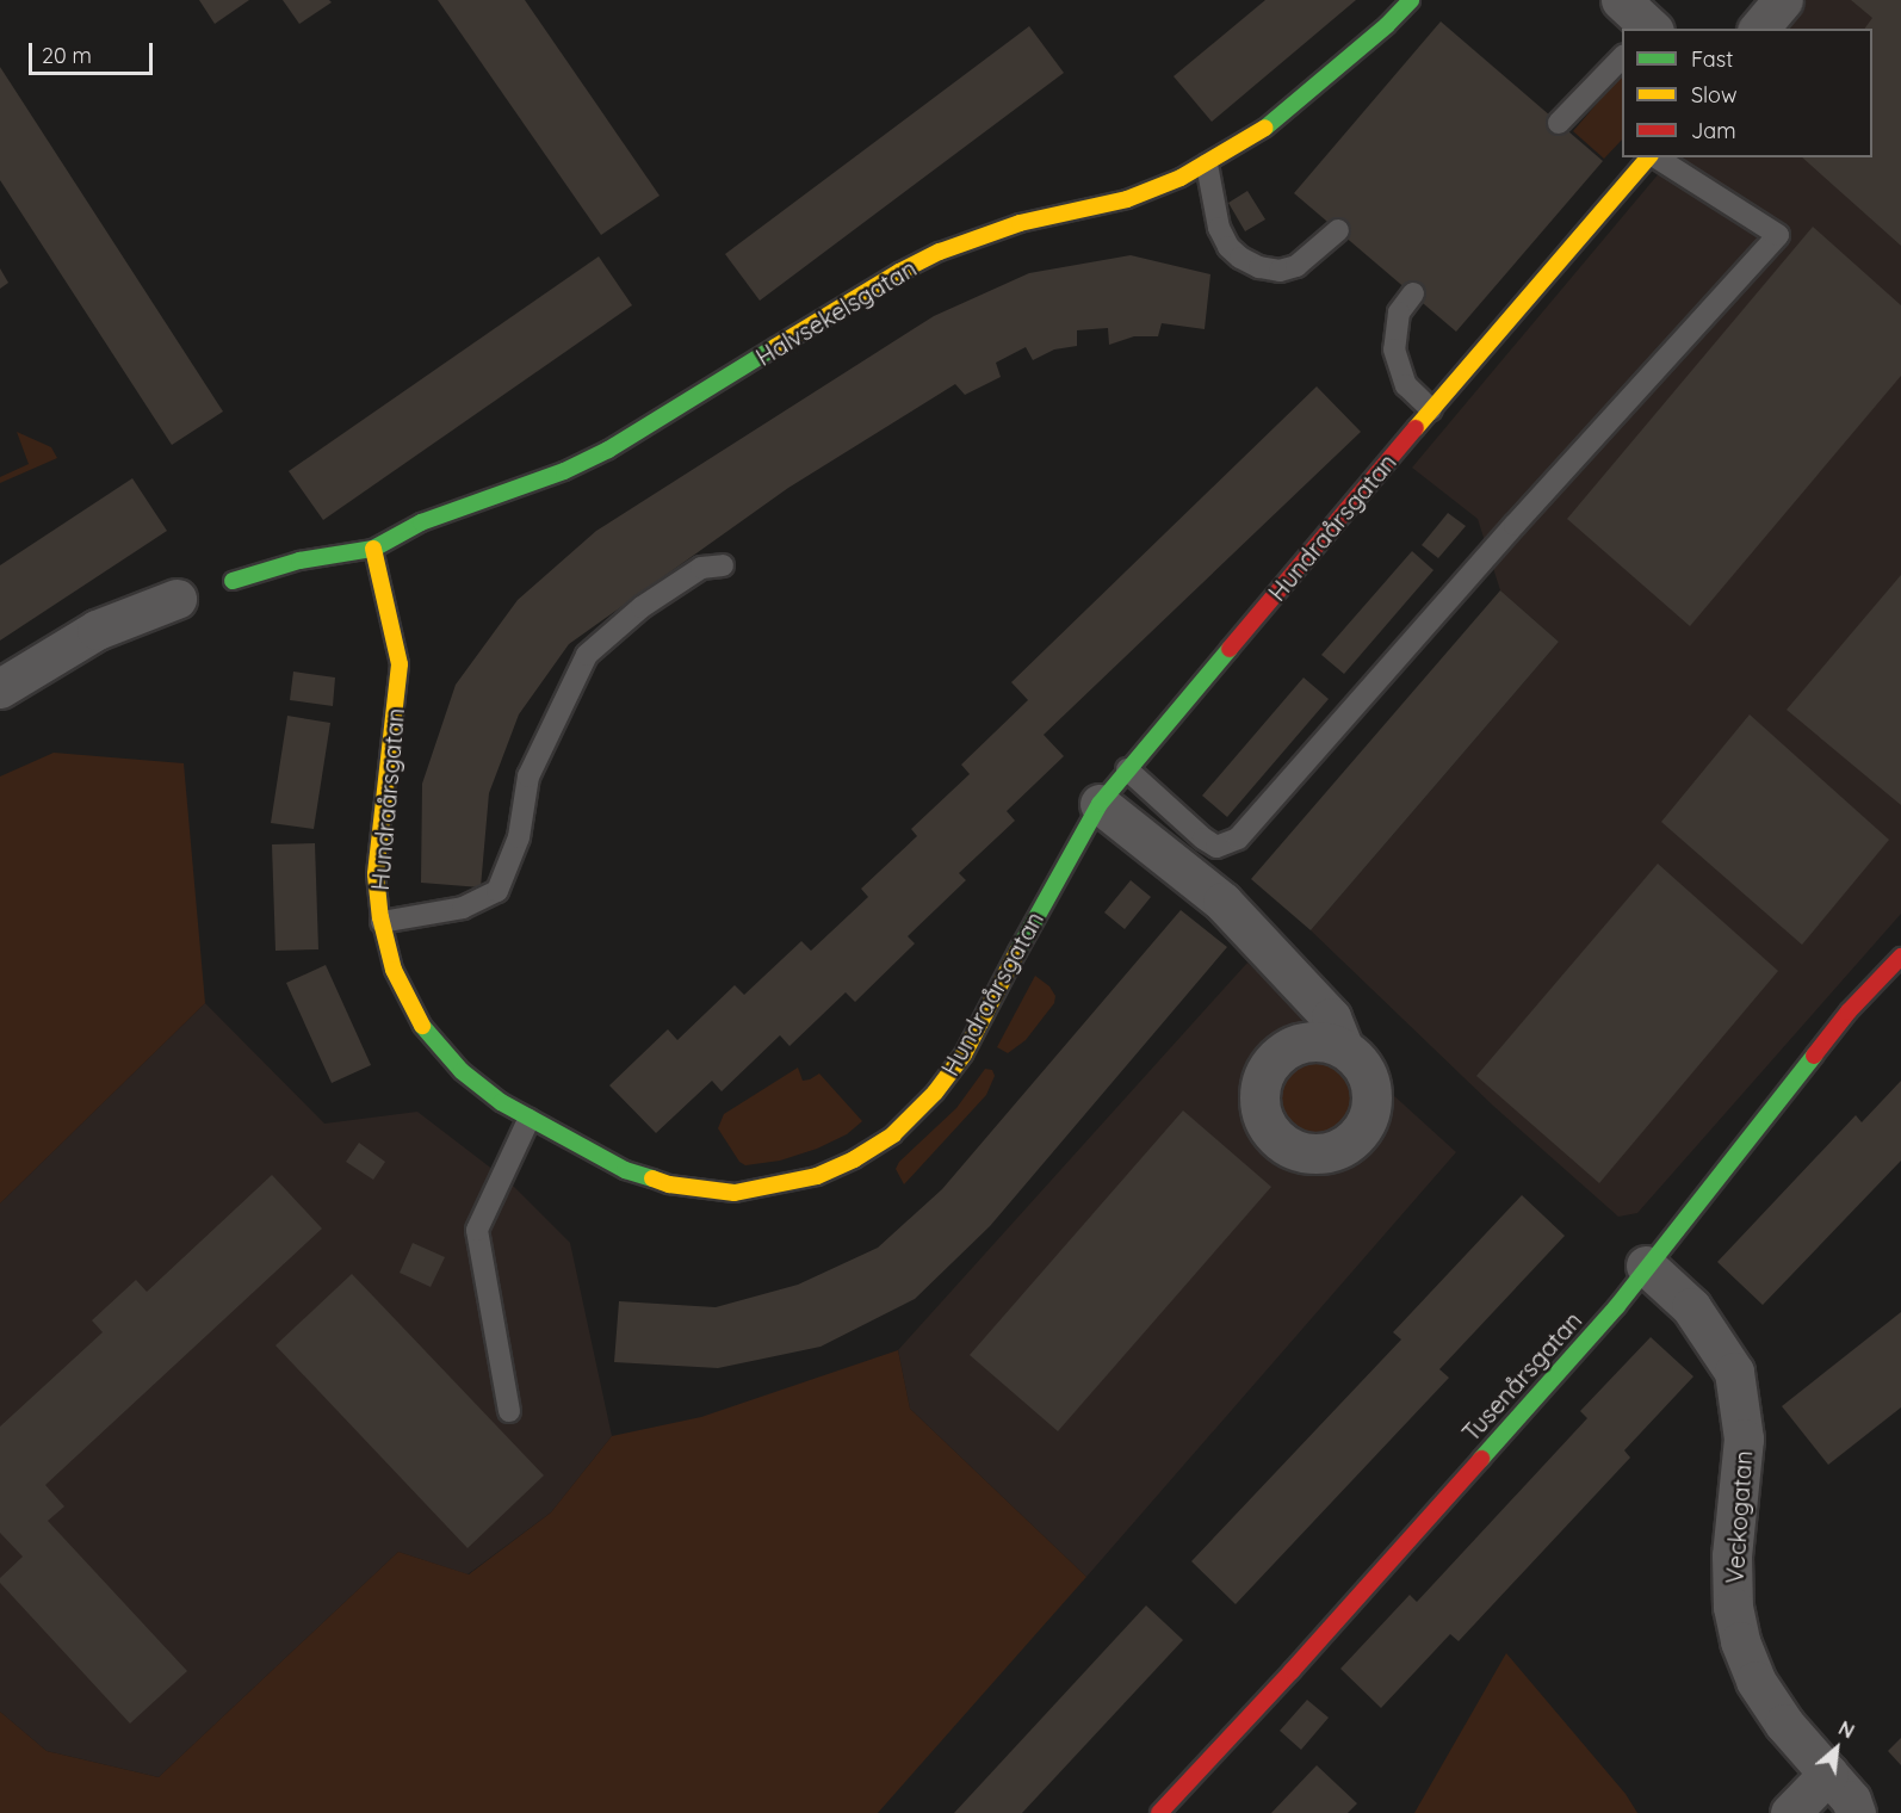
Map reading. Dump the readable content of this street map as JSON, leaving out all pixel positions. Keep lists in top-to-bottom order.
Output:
{
  "streets": {
    "street": [
      "Halvsekelsgatan",
      "Hundraårsgatan",
      "Tusenårsgatan",
      "Veckogatan"
    ]
  },
  "crossings": [
    ["Halvsekelsgatan", "Hundraårsgatan"],
    ["Tusenårsgatan", "Veckogatan"]
  ],
  "legend": ["Fast", "Slow", "Jam"],
  "scale_bar": "20 m",
  "north": "top right"
}
